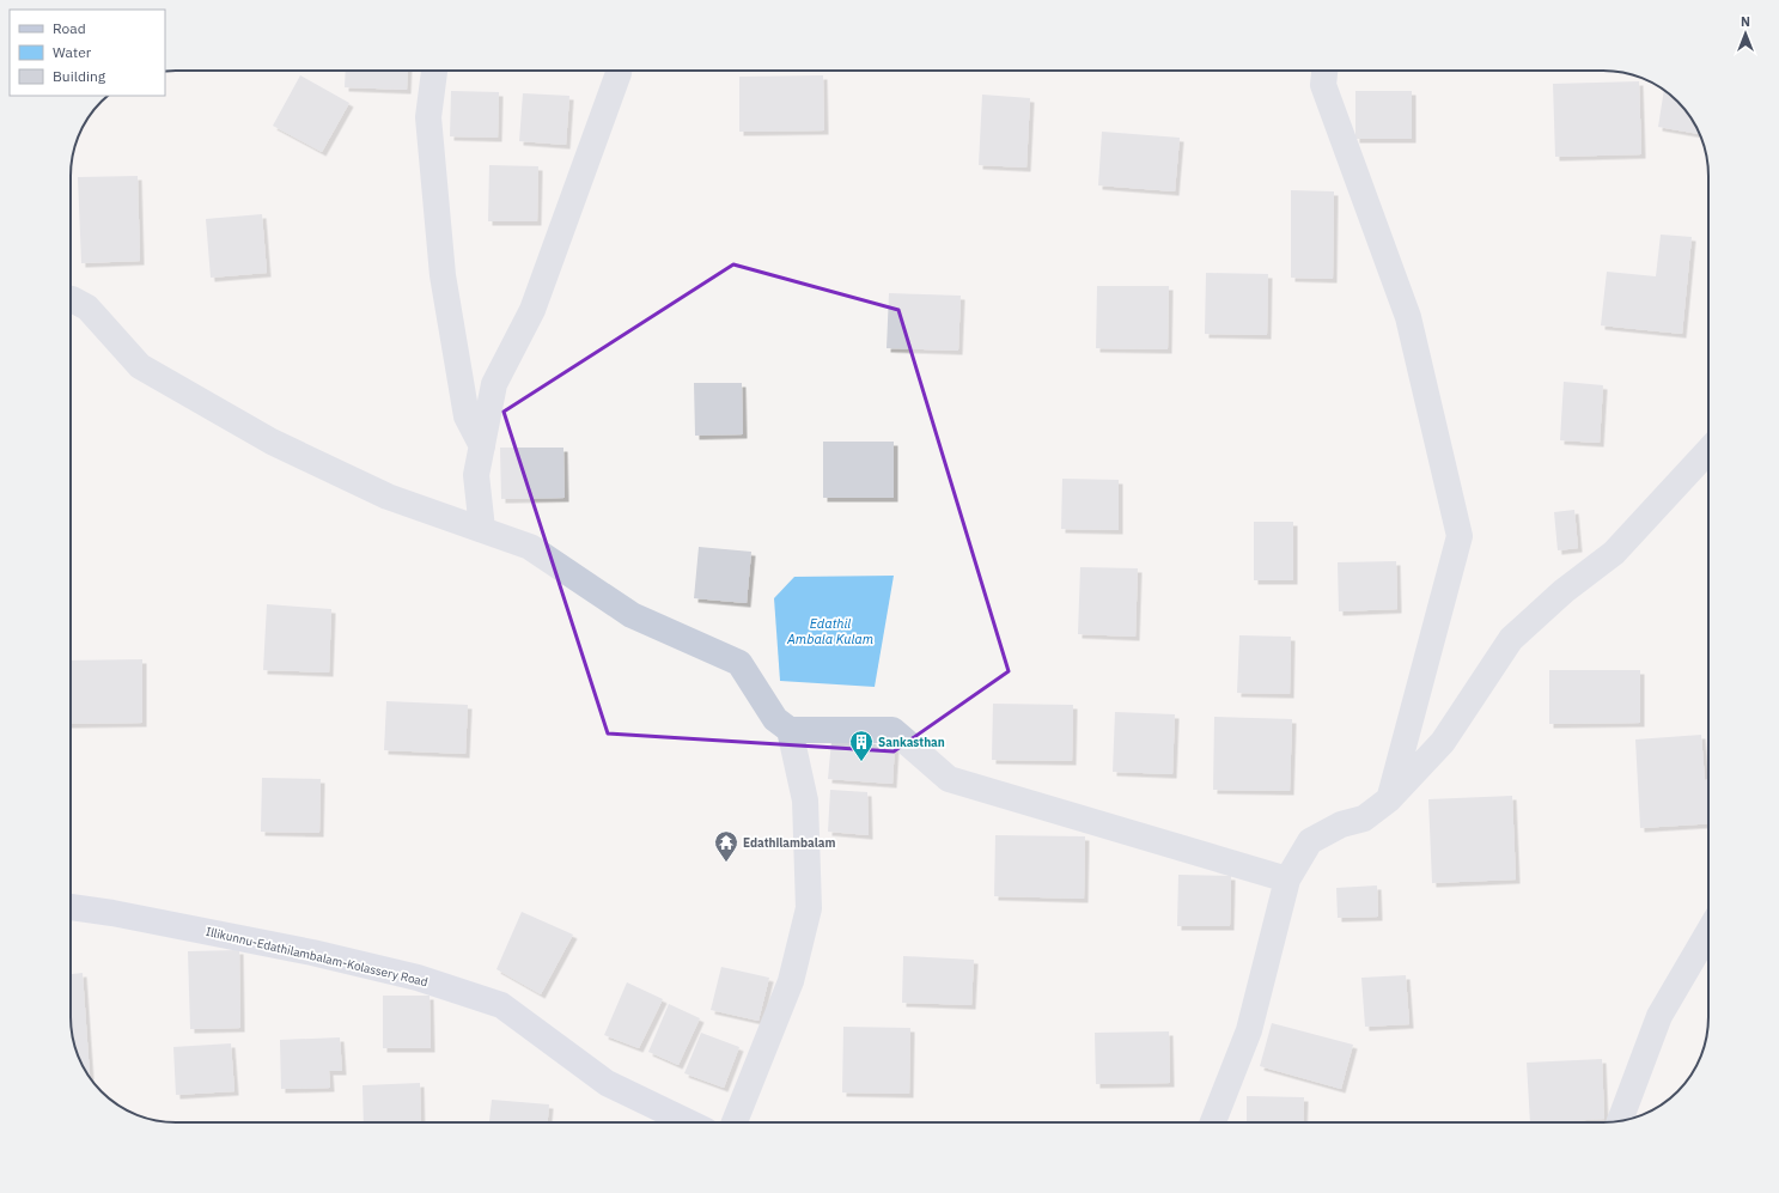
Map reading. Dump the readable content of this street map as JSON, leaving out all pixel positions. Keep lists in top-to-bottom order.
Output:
{
  "streets": {
    "main road": ["Illikunnu-Edathilambalam-Kolassery Road"]
  },
  "water": ["Edathil Ambala Kulam"],
  "places": {
    "building": ["Sankasthan"],
    "temple": ["Edathilambalam"]
  },
  "legend": ["Road", "Water", "Building"],
  "north": "top"
}
